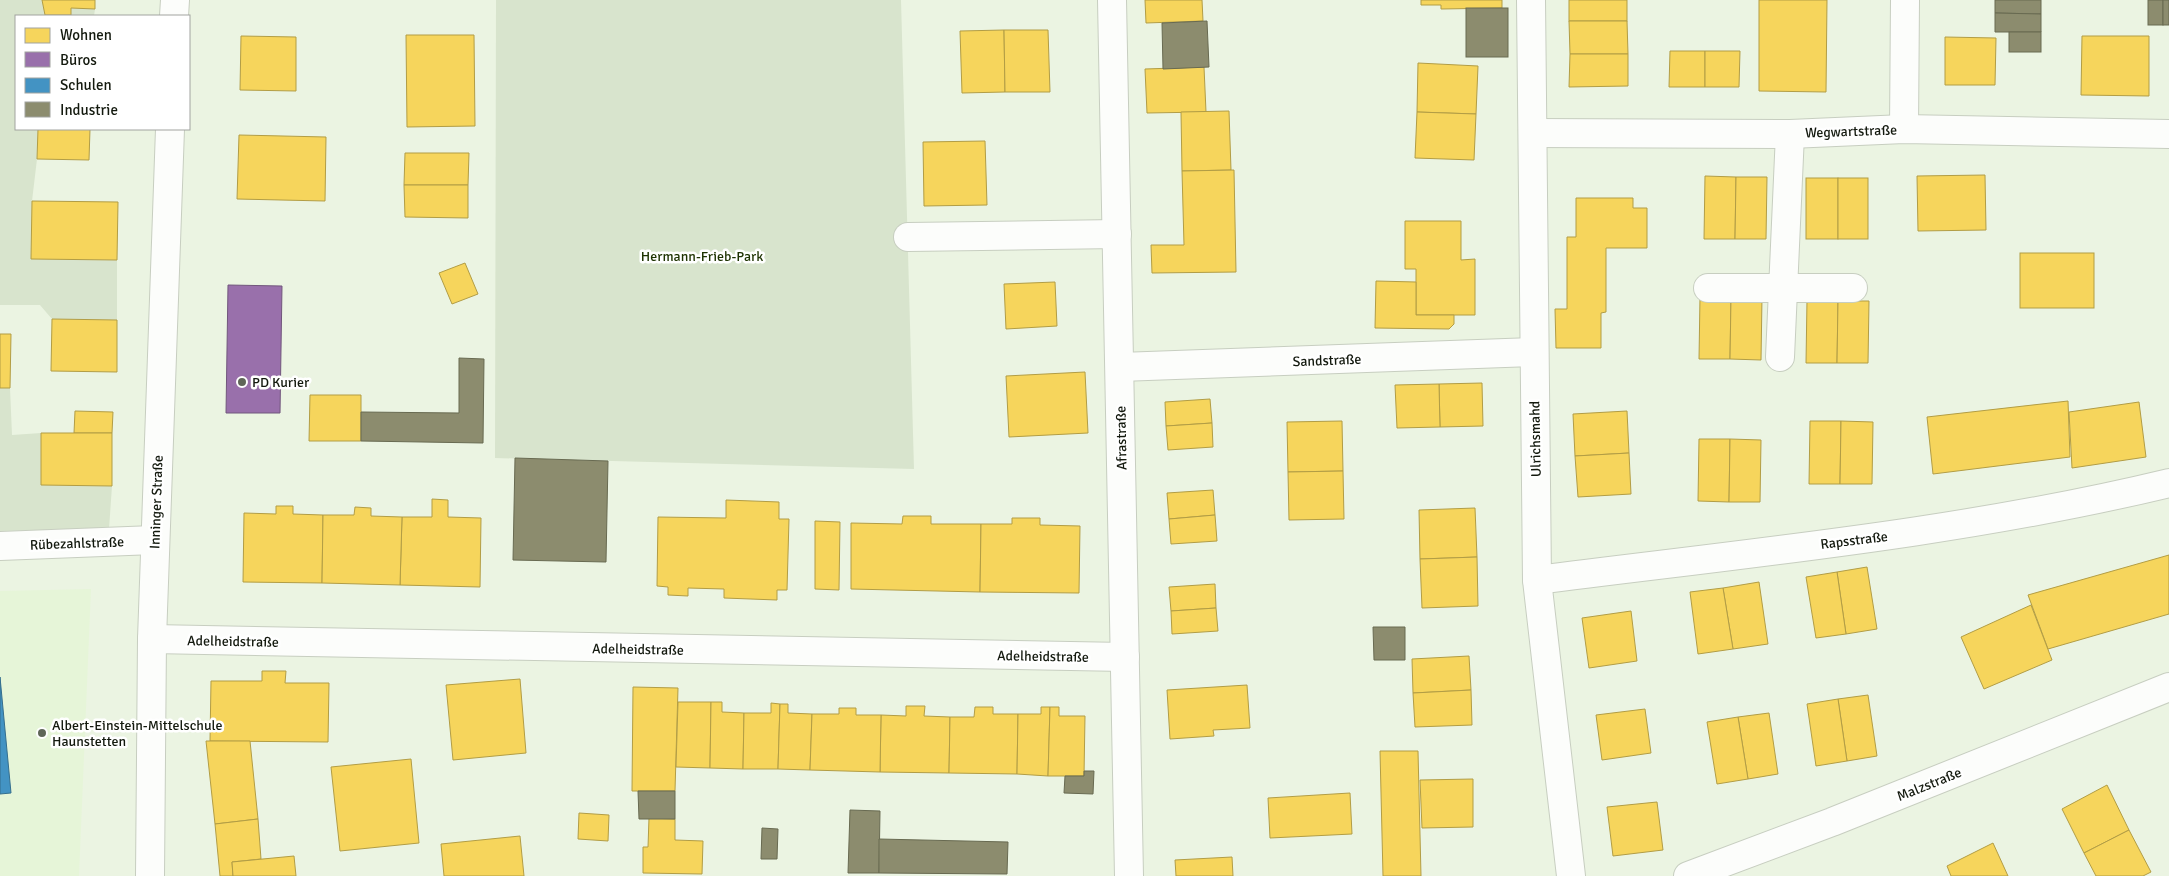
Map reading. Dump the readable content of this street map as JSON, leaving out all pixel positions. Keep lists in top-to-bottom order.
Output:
{
  "streets": {
    "street": [
      "Wegwartstraße",
      "Sandstraße",
      "Afrastraße",
      "Ulrichsmahd",
      "Inninger Straße",
      "Rapsstraße",
      "Rübezahlstraße",
      "Adelheidstraße",
      "Malzstraße"
    ]
  },
  "crossings": [
    ["Wegwartstraße", "Ulrichsmahd"],
    ["Sandstraße", "Afrastraße"],
    ["Sandstraße", "Ulrichsmahd"],
    ["Afrastraße", "Adelheidstraße"],
    ["Ulrichsmahd", "Rapsstraße"],
    ["Inninger Straße", "Rübezahlstraße"],
    ["Inninger Straße", "Adelheidstraße"]
  ],
  "parks": ["Hermann-Frieb-Park"],
  "places": ["PD Kurier", "Albert-Einstein-Mittelschule Haunstetten"],
  "legend": [
    "Wohnen",
    "Büros",
    "Schulen",
    "Industrie"
  ]
}
